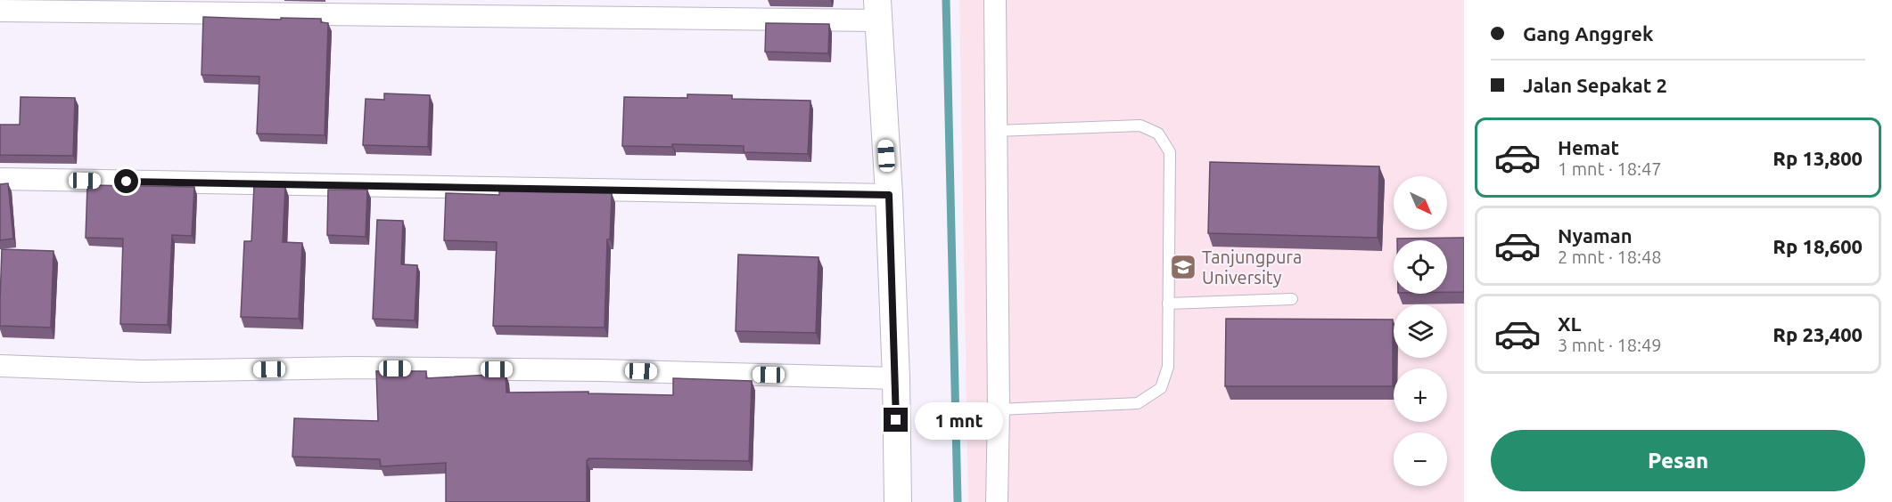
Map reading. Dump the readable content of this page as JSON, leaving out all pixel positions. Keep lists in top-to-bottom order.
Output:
{
  "places": {
    "school or university": ["Tanjungpura University"]
  },
  "north": "bottom right",
  "page": {
    "banner": ["Gang Anggrek", "Jalan Sepakat 2"],
    "list": [
      {
        "name": "Hemat",
        "note": "1 mnt · 18:47",
        "value": "Rp 13,800"
      },
      {
        "name": "Nyaman",
        "note": "2 mnt · 18:48",
        "value": "Rp 18,600"
      },
      {
        "name": "XL",
        "note": "3 mnt · 18:49",
        "value": "Rp 23,400"
      }
    ],
    "map_buttons": ["+", "−"],
    "bubble": "1 mnt",
    "buttons": "Pesan"
  }
}
